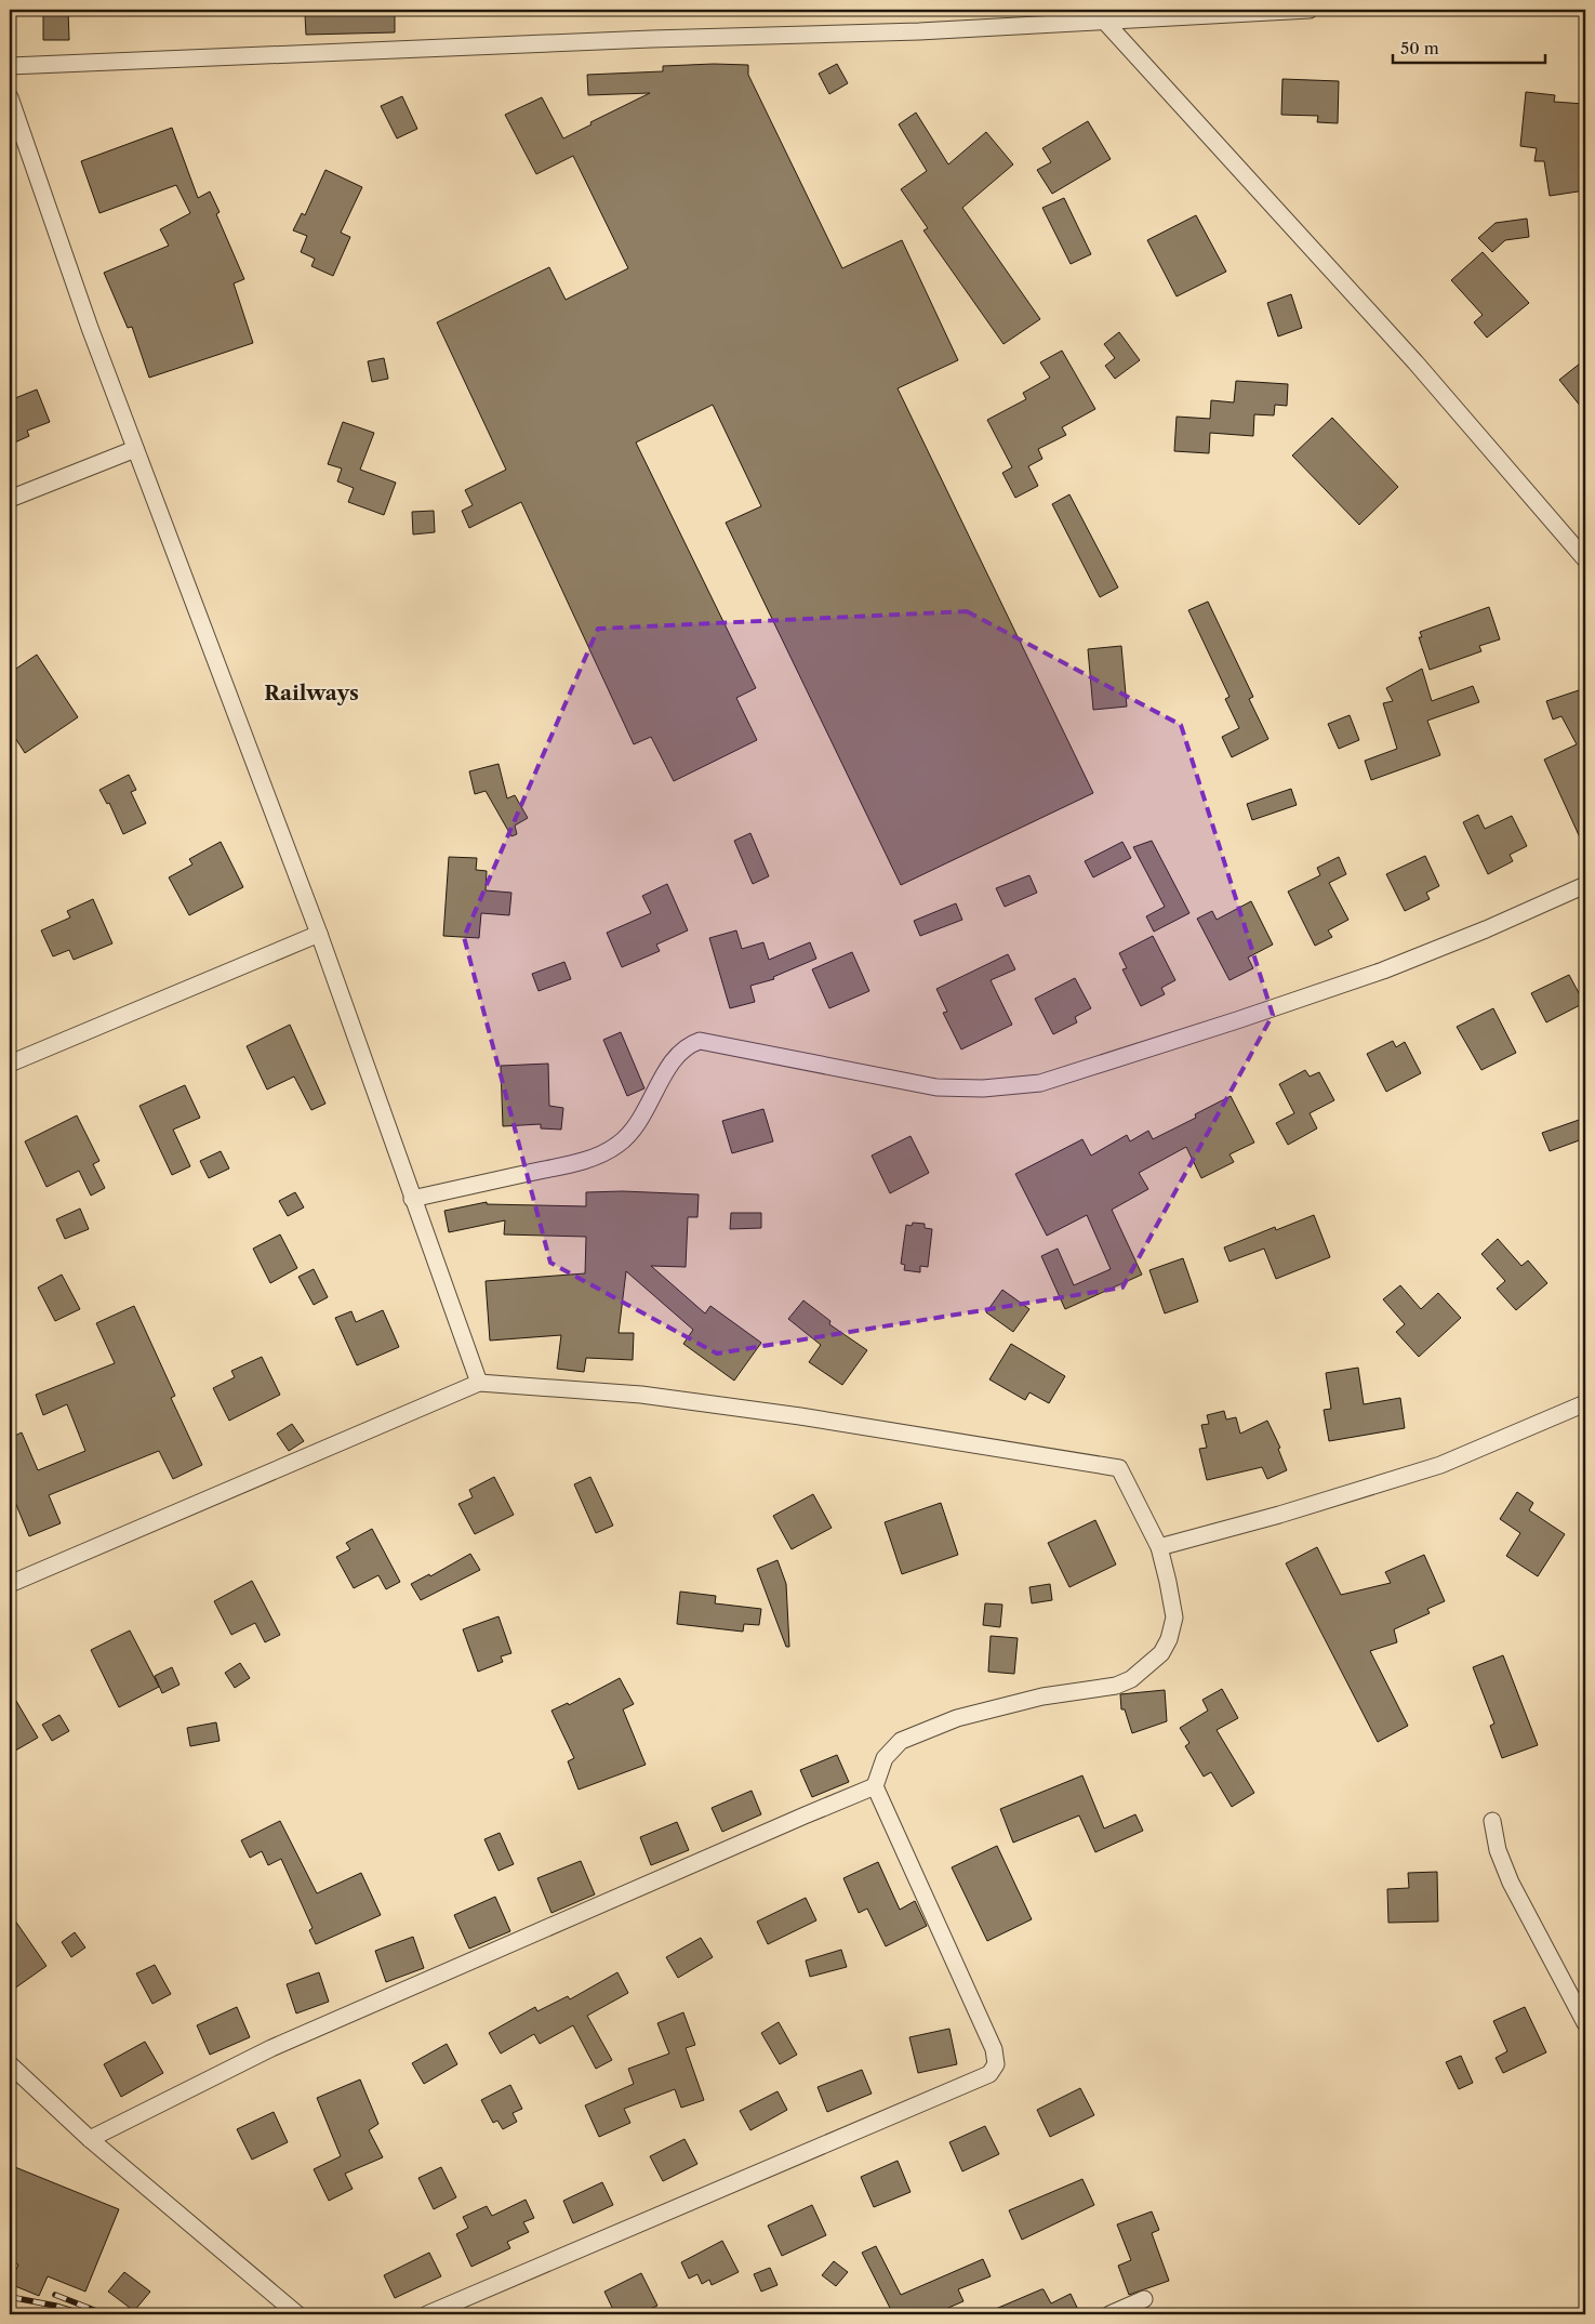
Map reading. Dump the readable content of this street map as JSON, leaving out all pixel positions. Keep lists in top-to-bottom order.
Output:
{
  "districts": ["Railways"],
  "scale_bar": "50 m"
}
